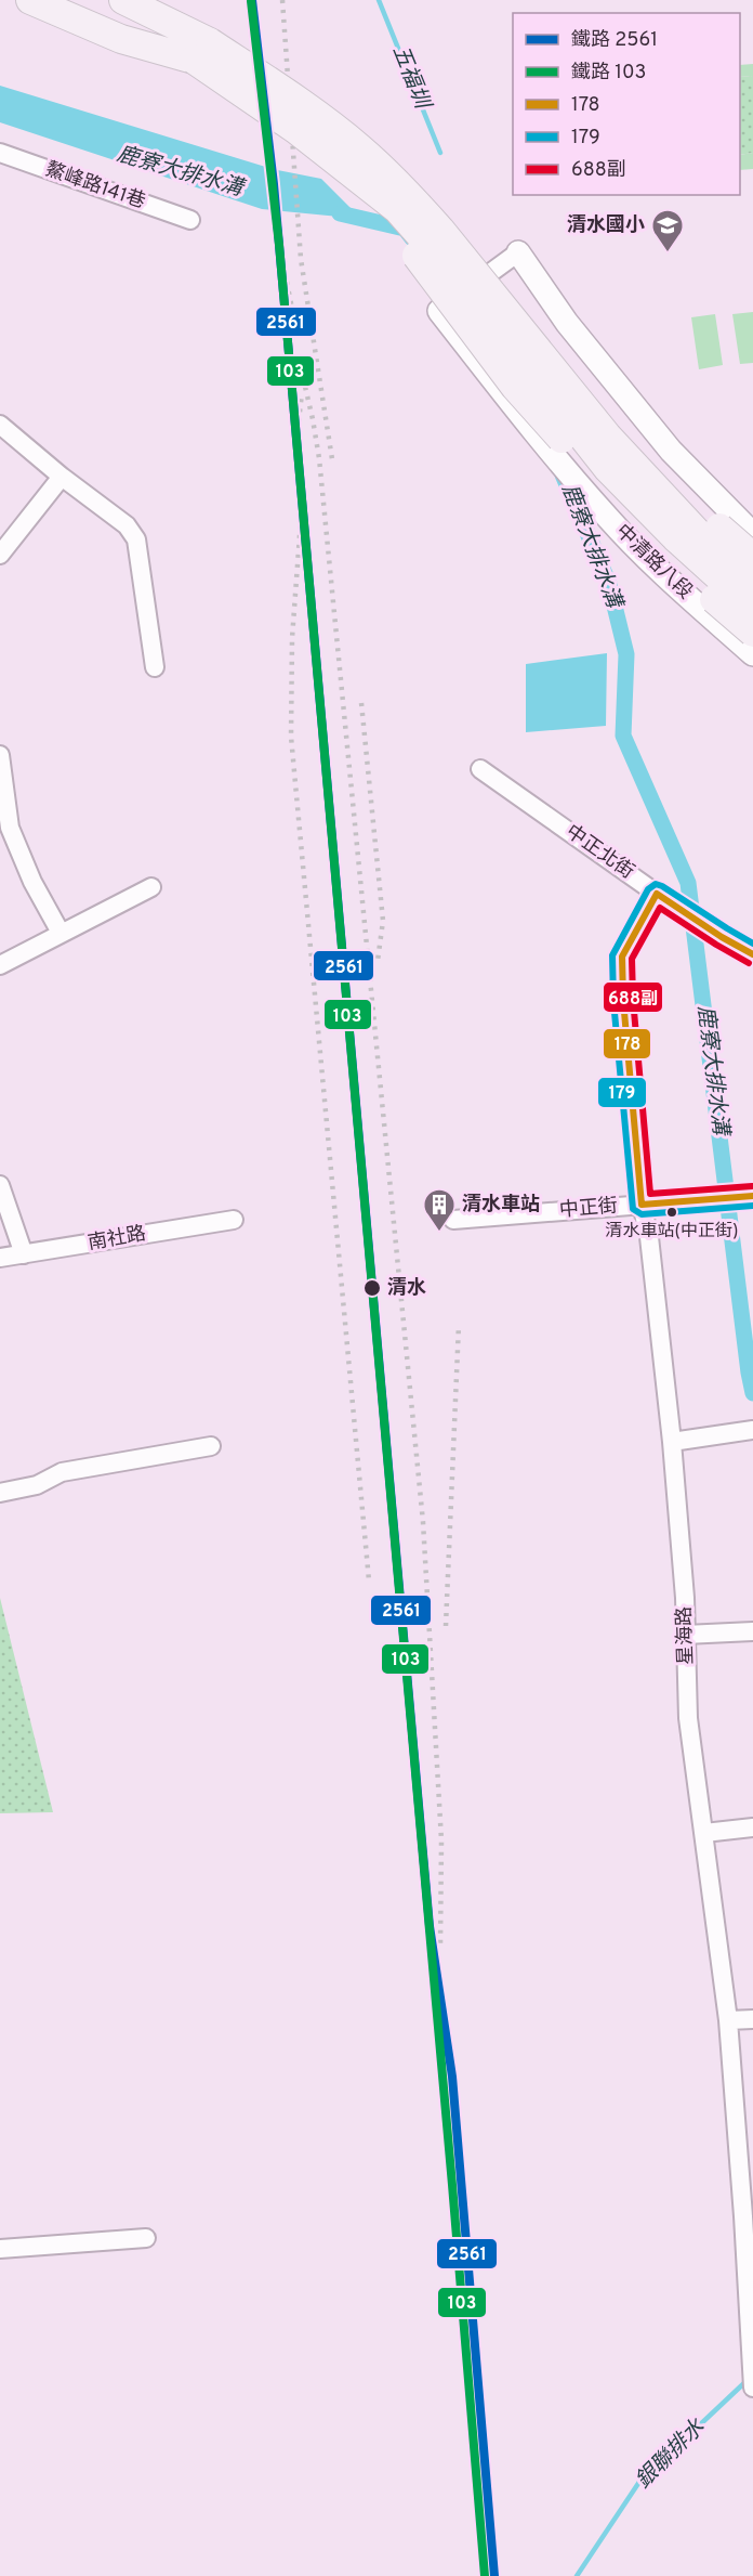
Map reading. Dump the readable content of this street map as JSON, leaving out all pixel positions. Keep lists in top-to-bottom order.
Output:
{
  "streets": {
    "street": [
      "鰲峰路141巷",
      "中清路八段",
      "中正北街",
      "中正街",
      "南社路",
      "星海路"
    ]
  },
  "crossings": [
    ["中正北街", "星海路"],
    ["中正街", "星海路"]
  ],
  "water": ["五福圳", "鹿寮大排水溝", "銀聯排水"],
  "places": {
    "school or university": ["清水國小"],
    "other": ["清水車站(中正街)", "清水"],
    "building": ["清水車站"]
  },
  "lines": [
    "rail line 2561",
    "rail line 103",
    "transit line 179",
    "transit line 178",
    "transit line 688副"
  ],
  "legend": [
    "鐵路 2561",
    "鐵路 103",
    "178",
    "179",
    "688副"
  ]
}
